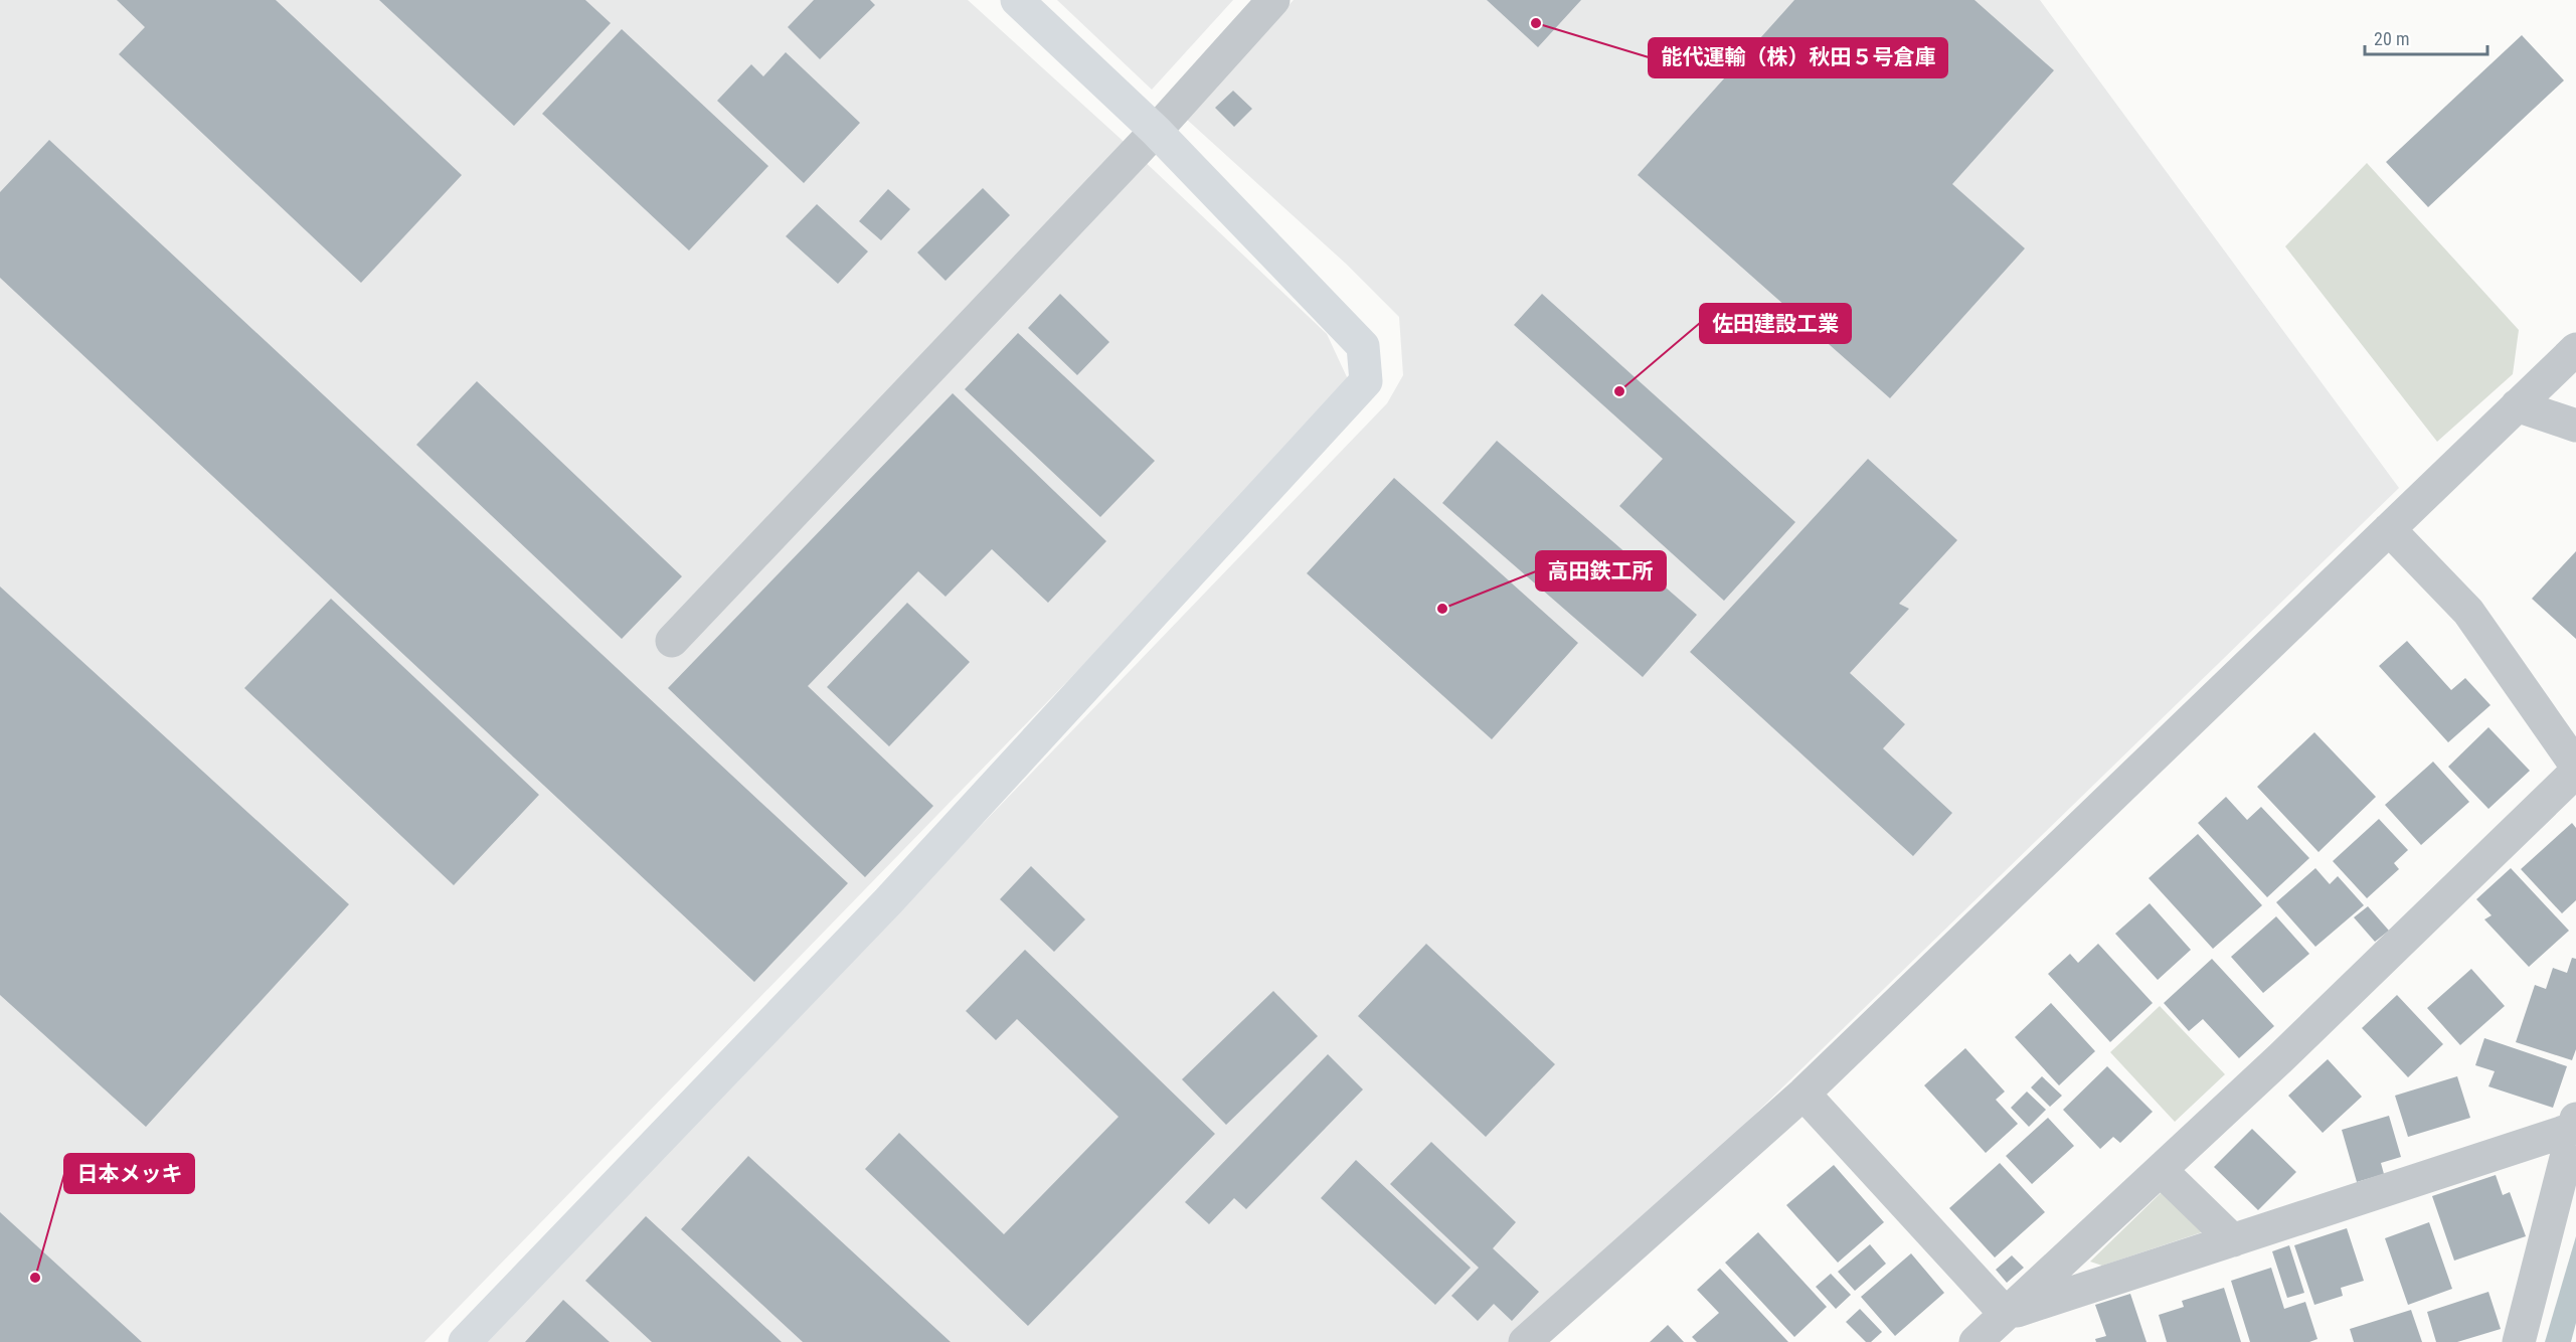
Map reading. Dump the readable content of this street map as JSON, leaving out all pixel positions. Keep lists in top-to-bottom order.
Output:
{
  "places": [
    "能代運輸（株）秋田５号倉庫",
    "佐田建設工業",
    "高田鉄工所",
    "日本メッキ"
  ],
  "scale_bar": "20 m"
}
